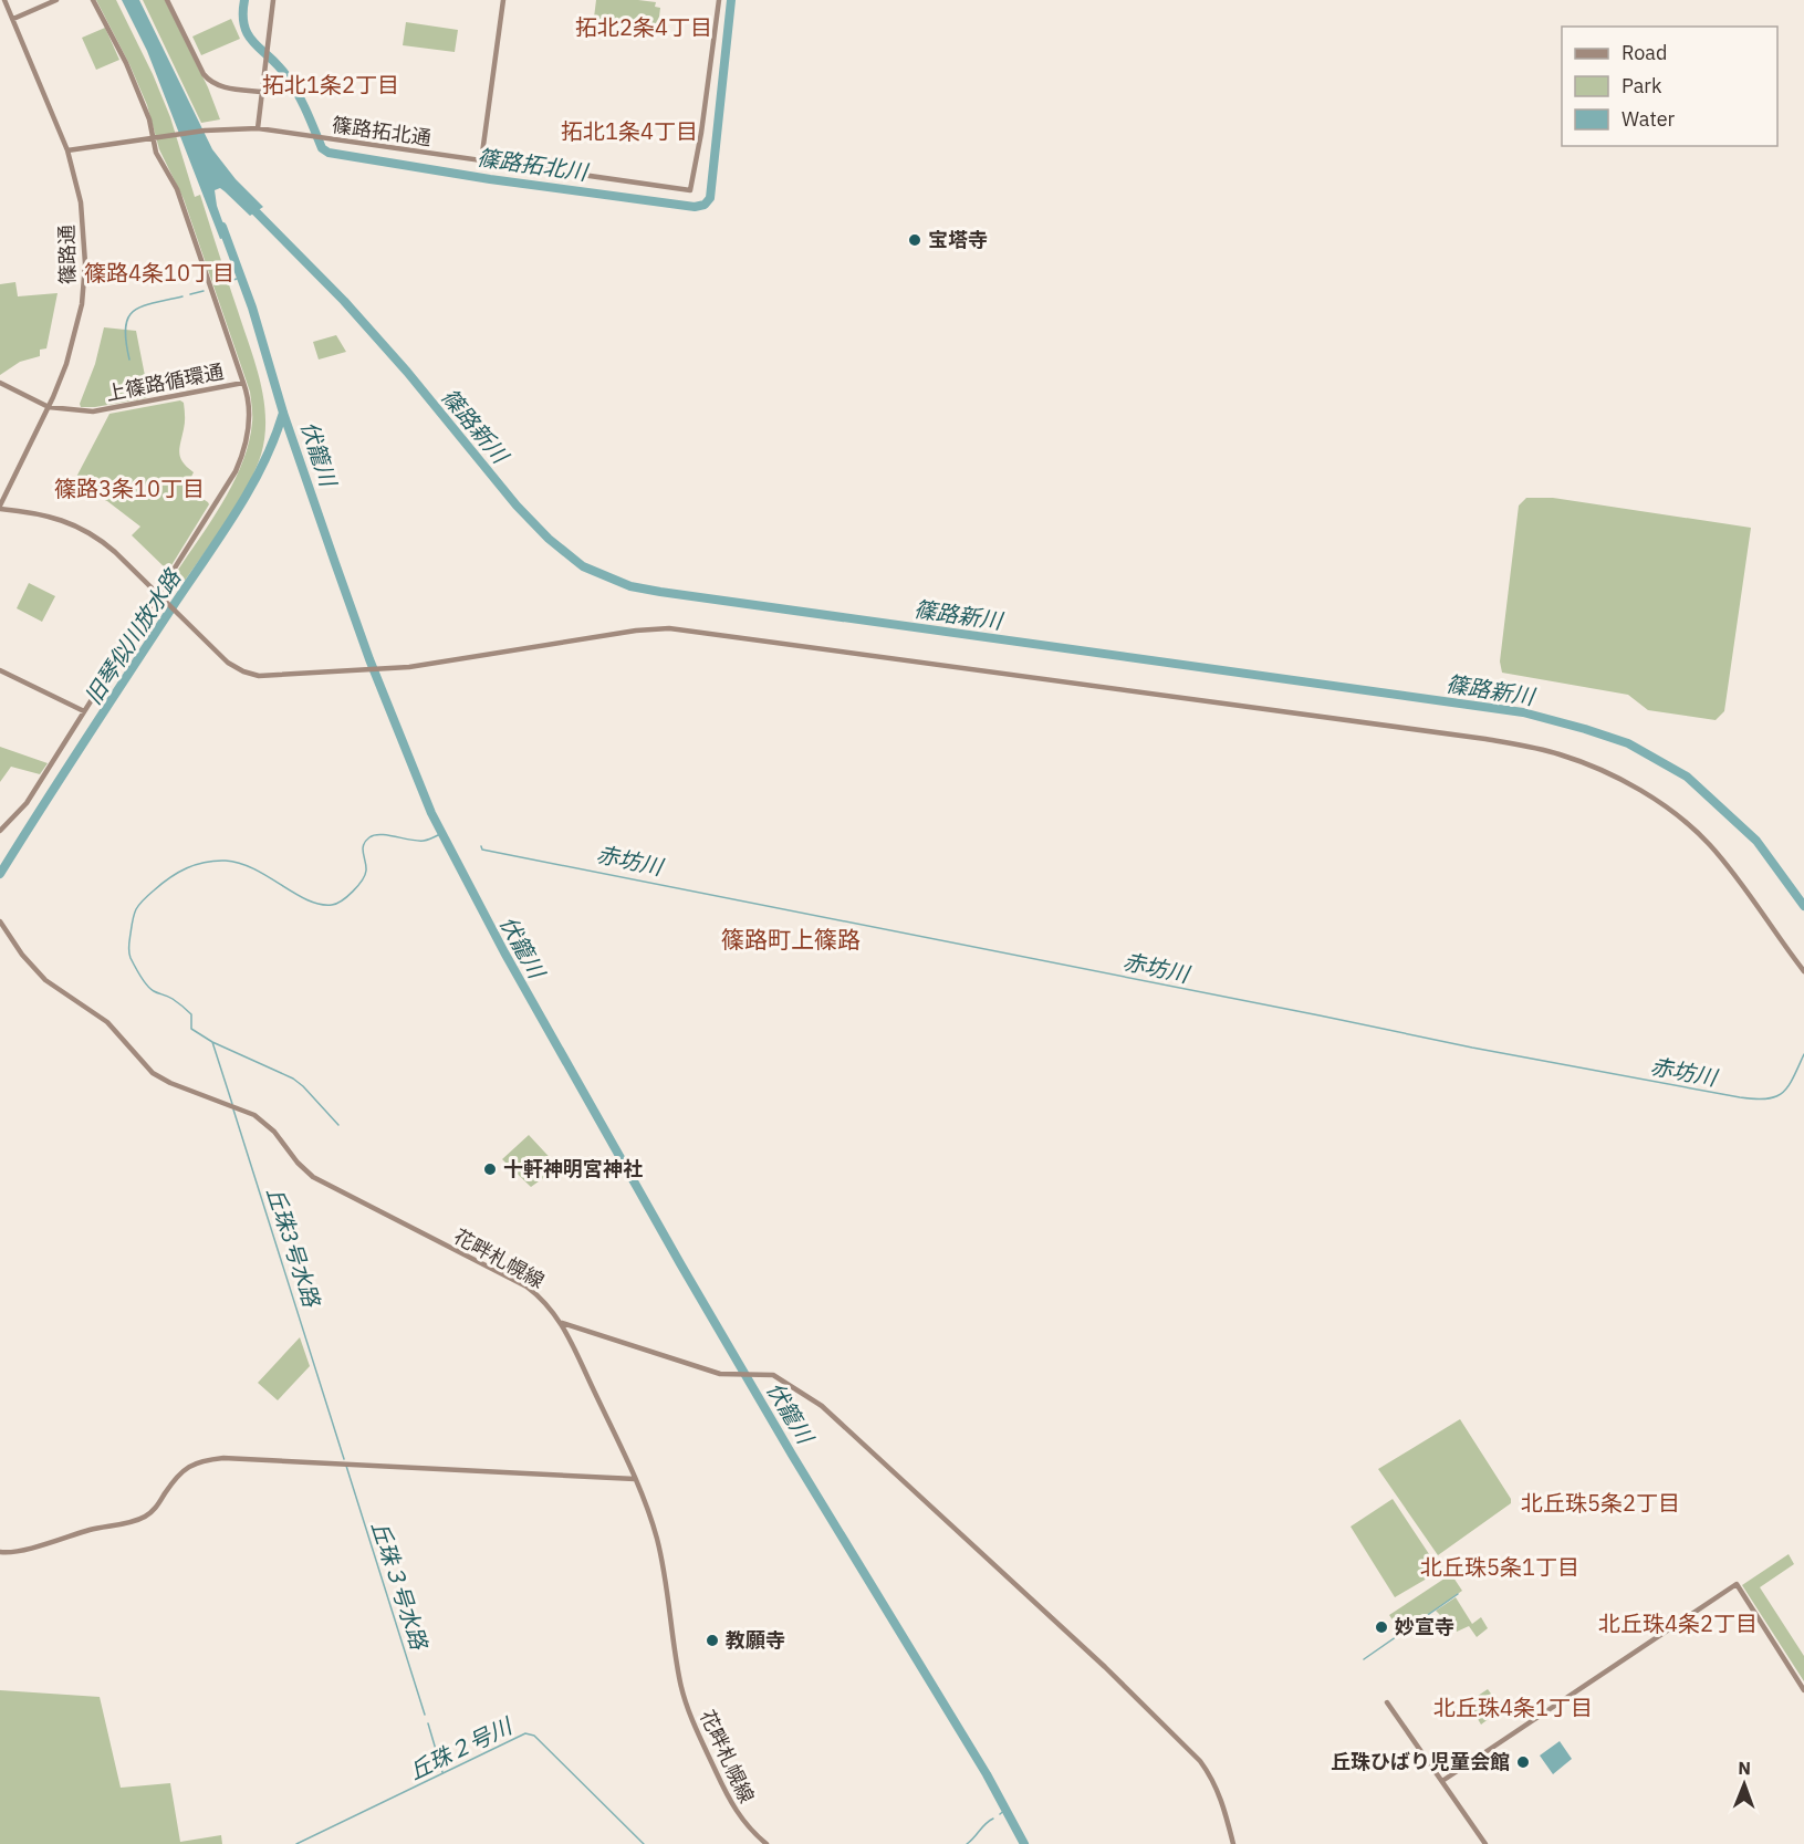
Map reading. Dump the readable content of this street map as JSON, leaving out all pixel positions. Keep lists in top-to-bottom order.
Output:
{
  "streets": {
    "street": [
      "篠路拓北通",
      "篠路通",
      "上篠路循環通",
      "花畔札幌線"
    ]
  },
  "crossings": [
    ["篠路拓北通", "篠路通"],
    ["篠路通", "上篠路循環通"]
  ],
  "districts": [
    "拓北2条4丁目",
    "拓北1条2丁目",
    "拓北1条4丁目",
    "篠路4条10丁目",
    "篠路3条10丁目",
    "篠路町上篠路",
    "北丘珠5条2丁目",
    "北丘珠5条1丁目",
    "北丘珠4条2丁目",
    "北丘珠4条1丁目"
  ],
  "water": [
    "篠路拓北川",
    "篠路新川",
    "伏籠川",
    "旧琴似川放水路",
    "赤坊川",
    "丘珠3号水路",
    "丘珠３号水路",
    "丘珠２号川"
  ],
  "places": [
    "宝塔寺",
    "十軒神明宮神社",
    "妙宣寺",
    "教願寺",
    "丘珠ひばり児童会館"
  ],
  "legend": ["Road", "Park", "Water"],
  "north": "top"
}
